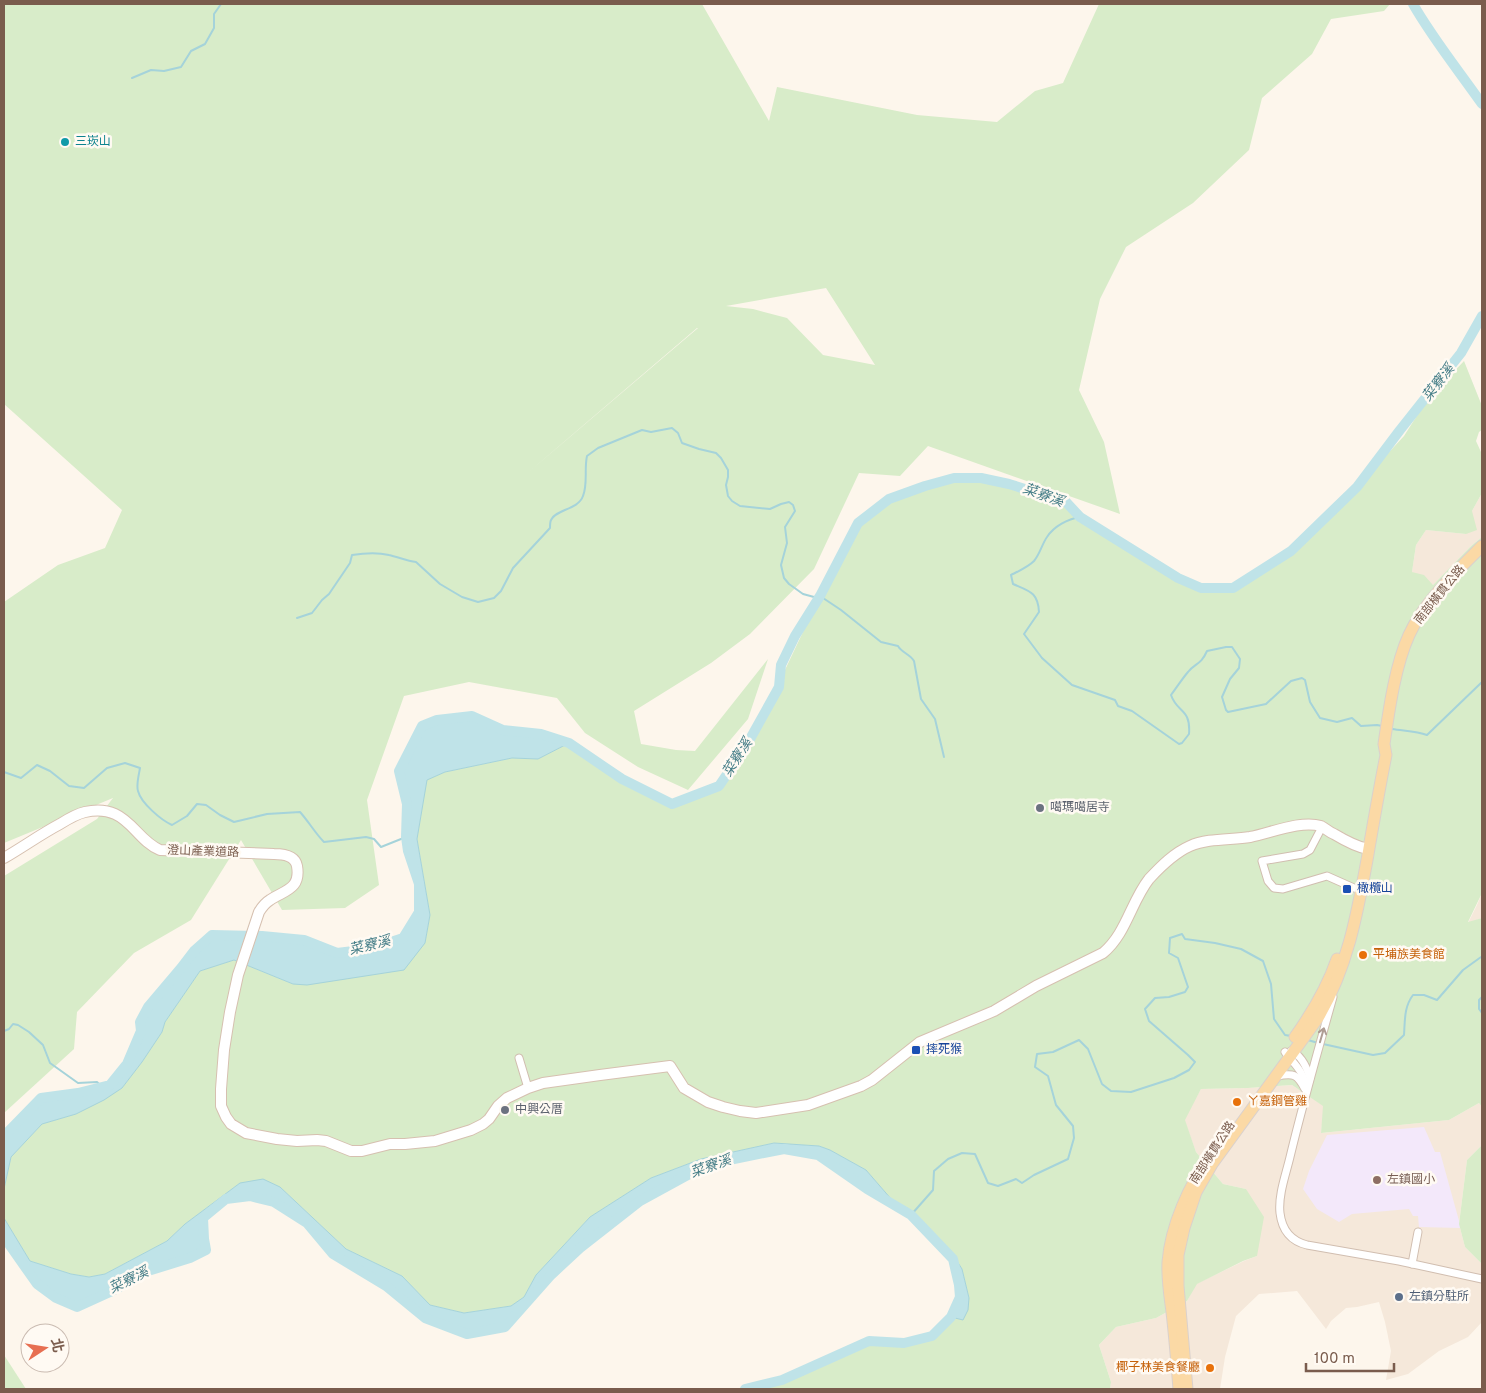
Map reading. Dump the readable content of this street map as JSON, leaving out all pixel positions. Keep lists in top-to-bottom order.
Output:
{
  "streets": {
    "main road": ["南部橫貫公路"],
    "street": ["澄山產業道路"]
  },
  "water": ["菜竂溪"],
  "places": {
    "other": [
      "三崁山",
      "噶瑪噶居寺",
      "平埔族美食館",
      "ㄚ嘉鋼管雞",
      "中興公厝",
      "左鎮國小",
      "左鎮分駐所",
      "椰子林美食餐廳"
    ],
    "transit": ["橄欖山", "摔死猴"]
  },
  "scale_bar": "100 m",
  "north": "right"
}
